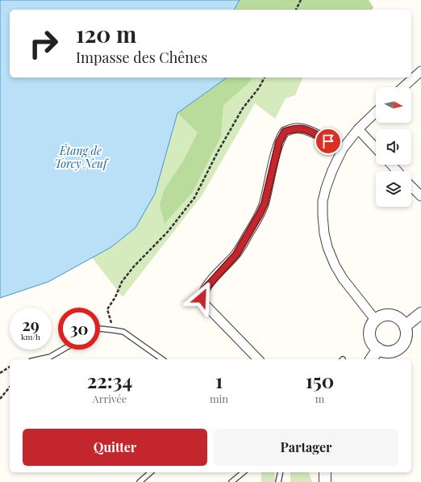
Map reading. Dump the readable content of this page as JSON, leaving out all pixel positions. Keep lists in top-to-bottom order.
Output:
{
  "water": ["Étang de Torcy Neuf"],
  "north": "right",
  "page": {
    "turn": ["120 m", "Impasse des Chênes"],
    "speed": "29 km/h",
    "limit": "30",
    "eta": [
      "22:34",
      "Arrivée",
      "1",
      "min",
      "150",
      "m"
    ],
    "buttons": ["Quitter", "Partager"]
  }
}
